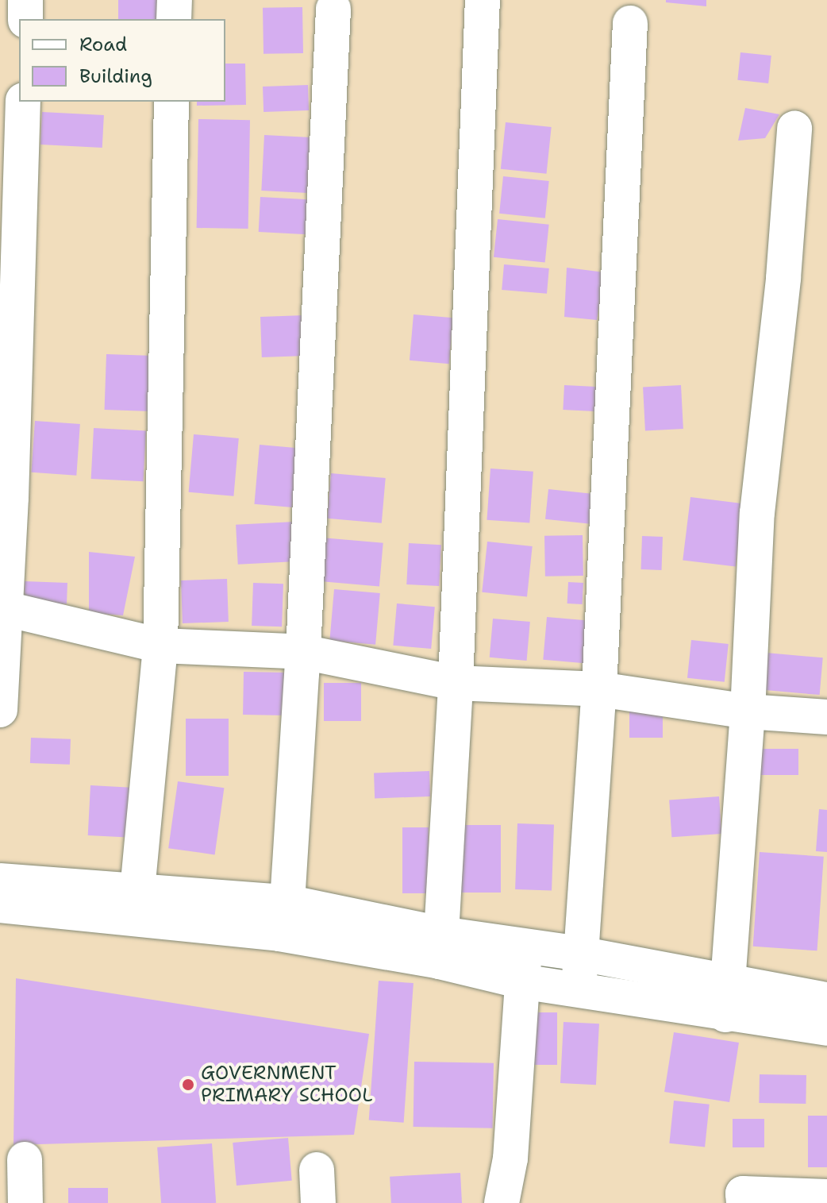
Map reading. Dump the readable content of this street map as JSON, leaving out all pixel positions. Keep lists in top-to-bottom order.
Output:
{
  "places": ["GOVERNMENT PRIMARY SCHOOL"],
  "legend": ["Road", "Building"]
}
